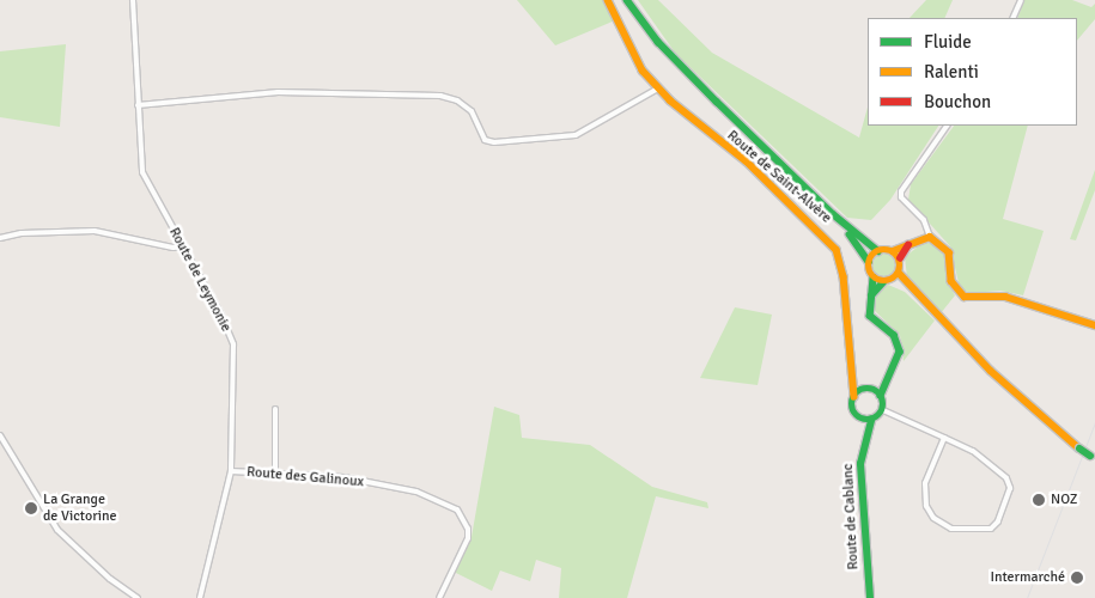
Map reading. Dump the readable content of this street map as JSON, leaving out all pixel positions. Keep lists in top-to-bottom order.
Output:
{
  "streets": {
    "main road": ["Route de Saint-Alvère", "Route de Cablanc"],
    "street": ["Route de Leymonie", "Route des Galinoux"]
  },
  "crossings": [
    ["Route de Saint-Alvère", "Route de Cablanc"],
    ["Route de Leymonie", "Route des Galinoux"]
  ],
  "places": ["NOZ", "La Grange de Victorine", "Intermarché"],
  "legend": ["Fluide", "Ralenti", "Bouchon"]
}
